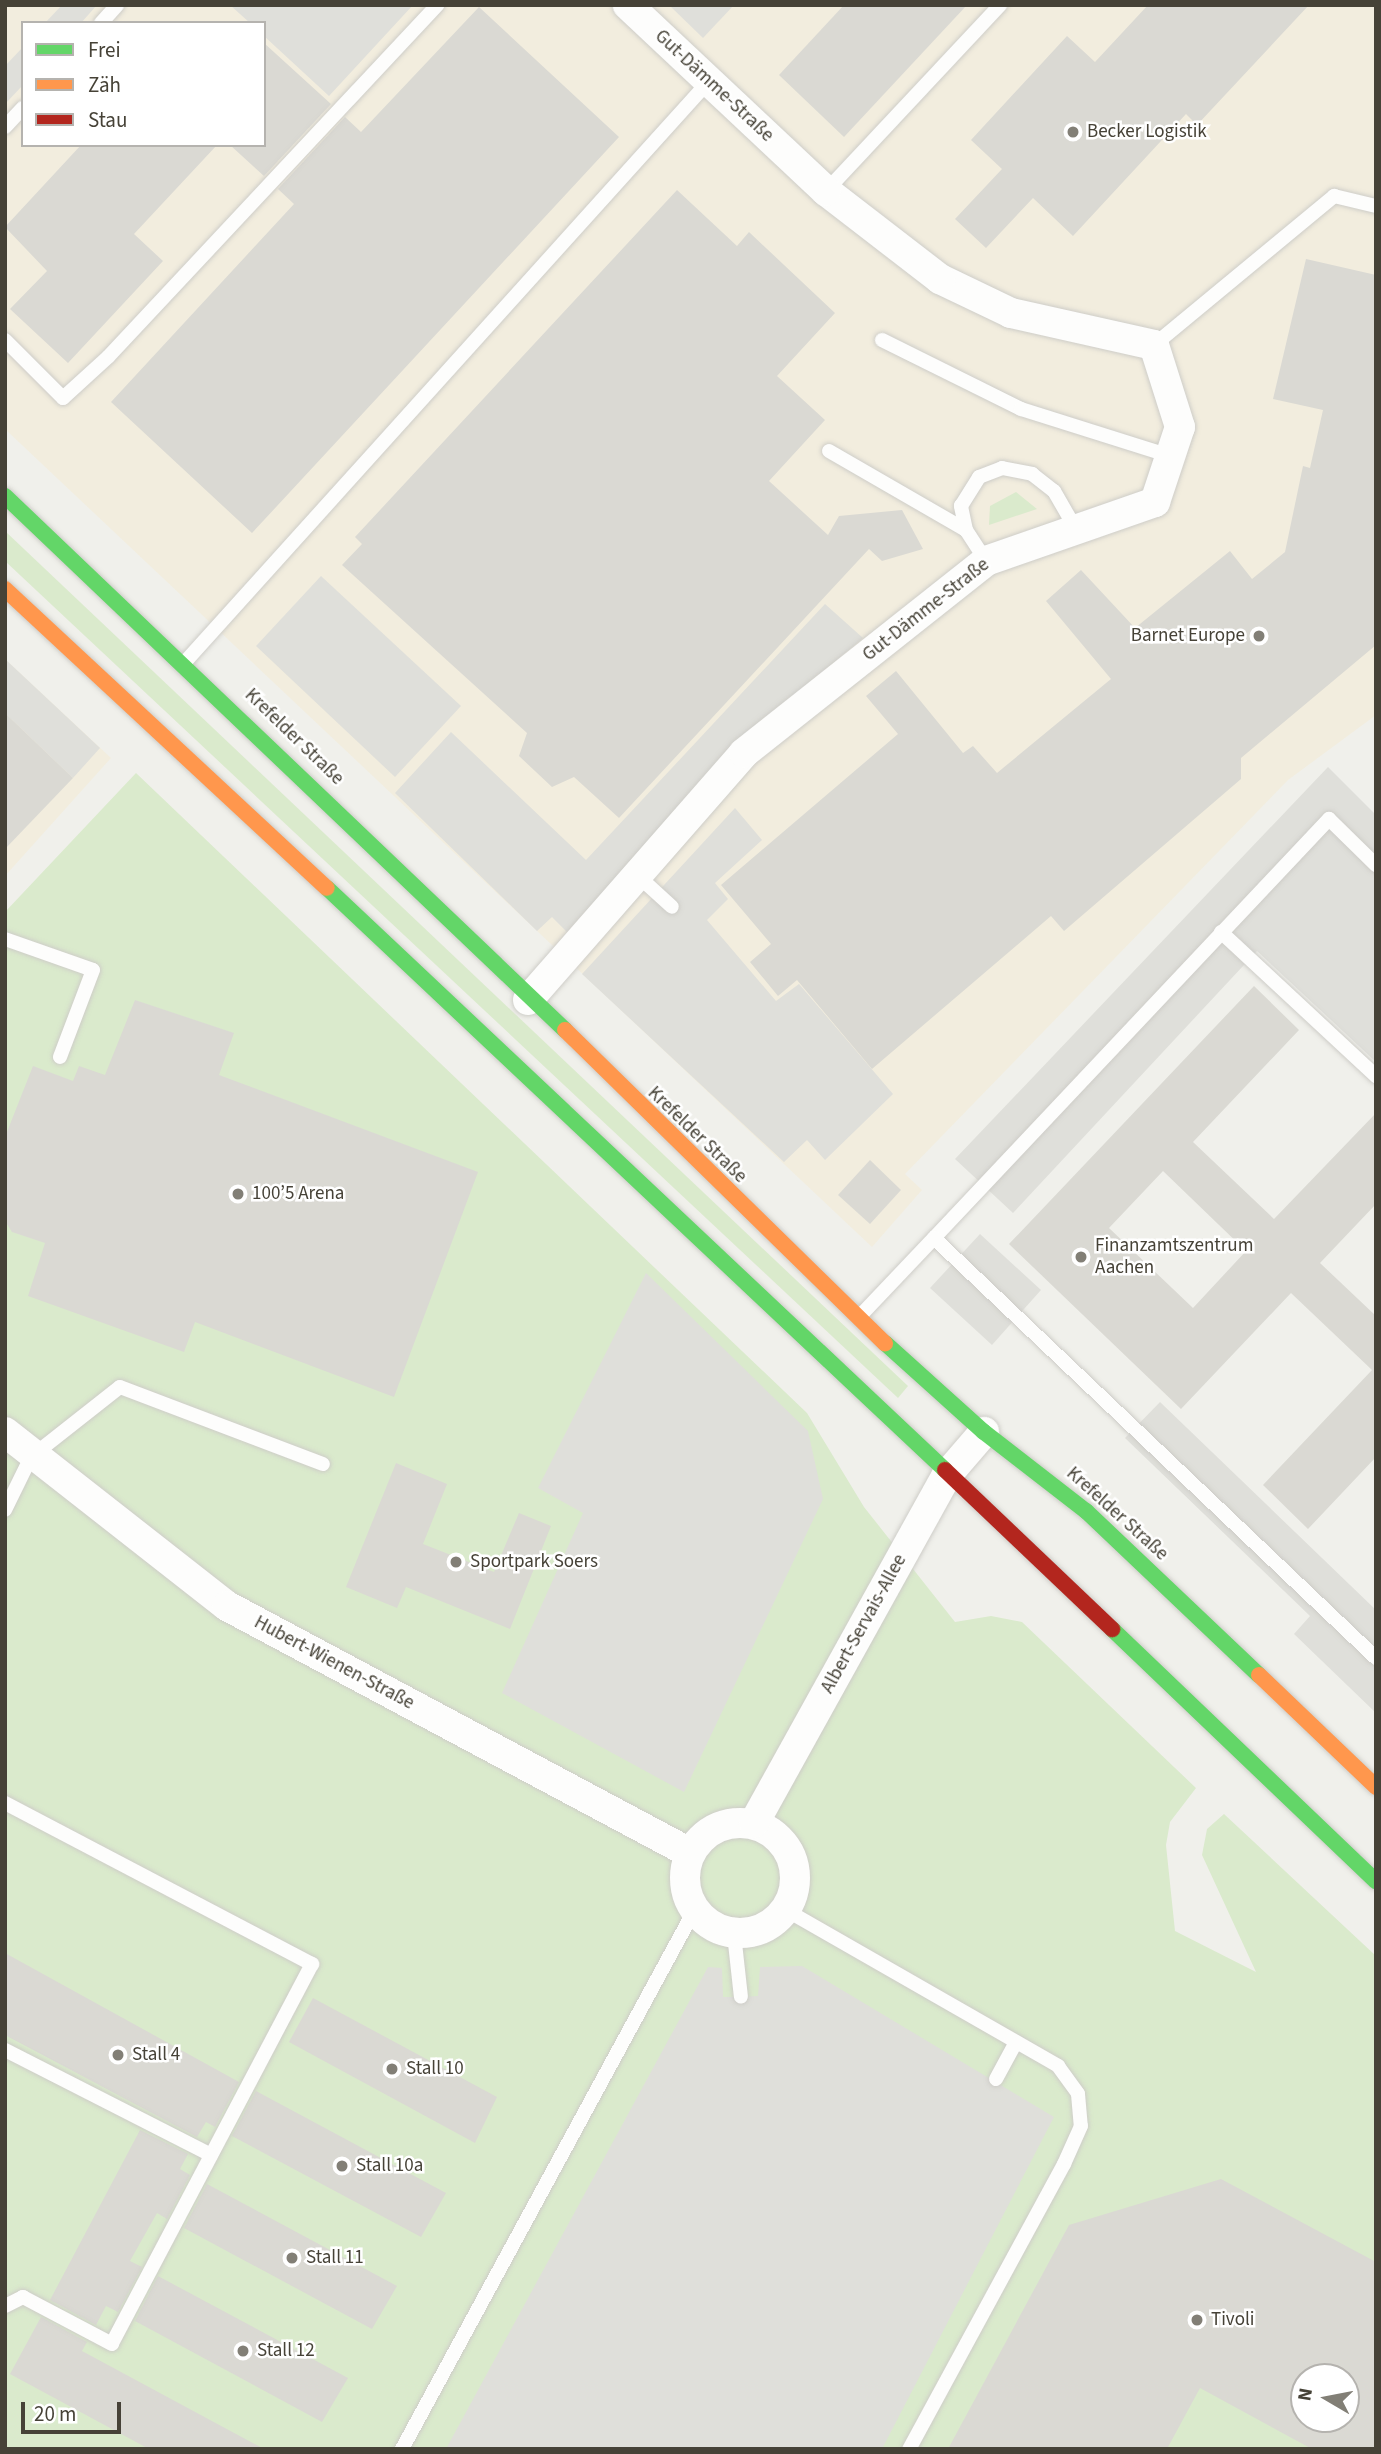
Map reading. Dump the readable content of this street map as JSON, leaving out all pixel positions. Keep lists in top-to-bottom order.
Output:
{
  "streets": {
    "main road": ["Krefelder Straße"],
    "street": ["Gut-Dämme-Straße", "Albert-Servais-Allee", "Hubert-Wienen-Straße"]
  },
  "crossings": [
    ["Gut-Dämme-Straße", "Krefelder Straße"],
    ["Krefelder Straße", "Albert-Servais-Allee"],
    ["Albert-Servais-Allee", "Hubert-Wienen-Straße"]
  ],
  "places": [
    "Becker Logistik",
    "Barnet Europe",
    "100’5 Arena",
    "Finanzamtszentrum Aachen",
    "Sportpark Soers",
    "Stall 4",
    "Stall 10",
    "Stall 10a",
    "Stall 11",
    "Tivoli",
    "Stall 12"
  ],
  "legend": ["Frei", "Zäh", "Stau"],
  "scale_bar": "20 m",
  "north": "left"
}
